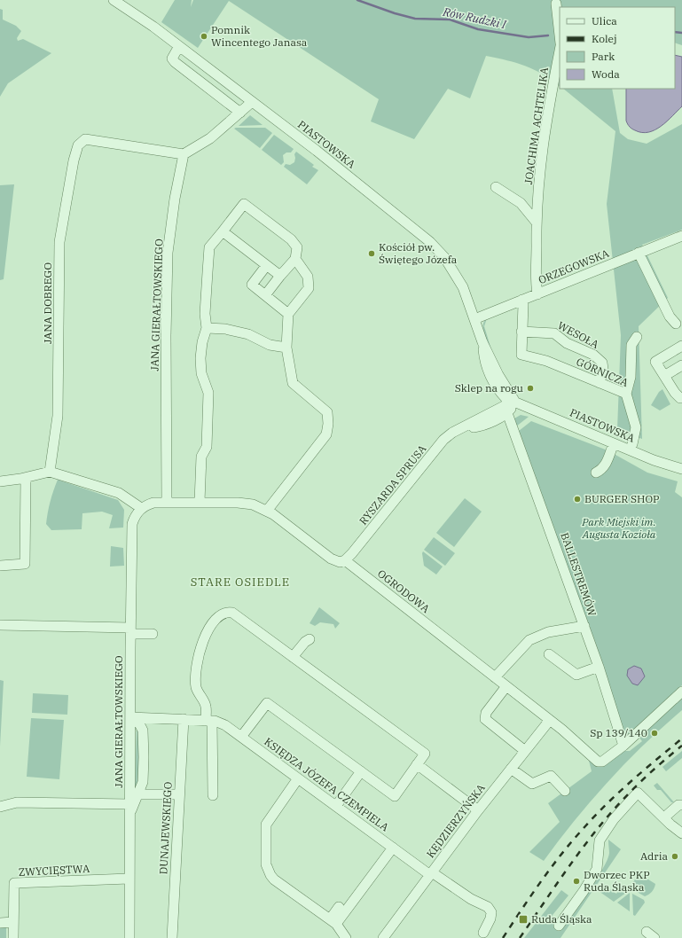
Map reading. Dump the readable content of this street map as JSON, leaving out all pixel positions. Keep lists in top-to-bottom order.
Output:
{
  "streets": {
    "street": [
      "JOACHIMA ACHTELIKA",
      "PIASTOWSKA",
      "ORZEGOWSKA",
      "JANA DOBREGO",
      "JANA GIERAŁTOWSKIEGO",
      "WESOŁA",
      "GÓRNICZA",
      "RYSZARDA SPRUSA",
      "BALLESTREMÓW",
      "OGRODOWA",
      "KSIĘDZA JÓZEFA CZEMPIELA",
      "KĘDZIERZYŃSKA",
      "DUNAJEWSKIEGO",
      "ZWYCIĘSTWA"
    ]
  },
  "crossings": [
    ["JOACHIMA ACHTELIKA", "ORZEGOWSKA"],
    ["PIASTOWSKA", "ORZEGOWSKA"],
    ["PIASTOWSKA", "RYSZARDA SPRUSA"],
    ["JANA DOBREGO", "JANA GIERAŁTOWSKIEGO"],
    ["JANA GIERAŁTOWSKIEGO", "OGRODOWA"],
    ["JANA GIERAŁTOWSKIEGO", "KSIĘDZA JÓZEFA CZEMPIELA"],
    ["JANA GIERAŁTOWSKIEGO", "ZWYCIĘSTWA"],
    ["WESOŁA", "GÓRNICZA"],
    ["RYSZARDA SPRUSA", "BALLESTREMÓW"],
    ["RYSZARDA SPRUSA", "OGRODOWA"],
    ["BALLESTREMÓW", "OGRODOWA"],
    ["OGRODOWA", "KĘDZIERZYŃSKA"],
    ["KSIĘDZA JÓZEFA CZEMPIELA", "KĘDZIERZYŃSKA"],
    ["KSIĘDZA JÓZEFA CZEMPIELA", "DUNAJEWSKIEGO"]
  ],
  "districts": ["STARE OSIEDLE"],
  "water": ["Rów Rudzki I"],
  "parks": ["Park Miejski im. Augusta Kozioła"],
  "places": {
    "other": [
      "Pomnik Wincentego Janasa",
      "Kościół pw. Świętego Józefa",
      "Sklep na rogu",
      "BURGER SHOP",
      "Sp 139/140",
      "Adria",
      "Dworzec PKP Ruda Śląska"
    ],
    "transit": ["Ruda Śląska"]
  },
  "legend": [
    "Ulica",
    "Kolej",
    "Park",
    "Woda"
  ]
}
